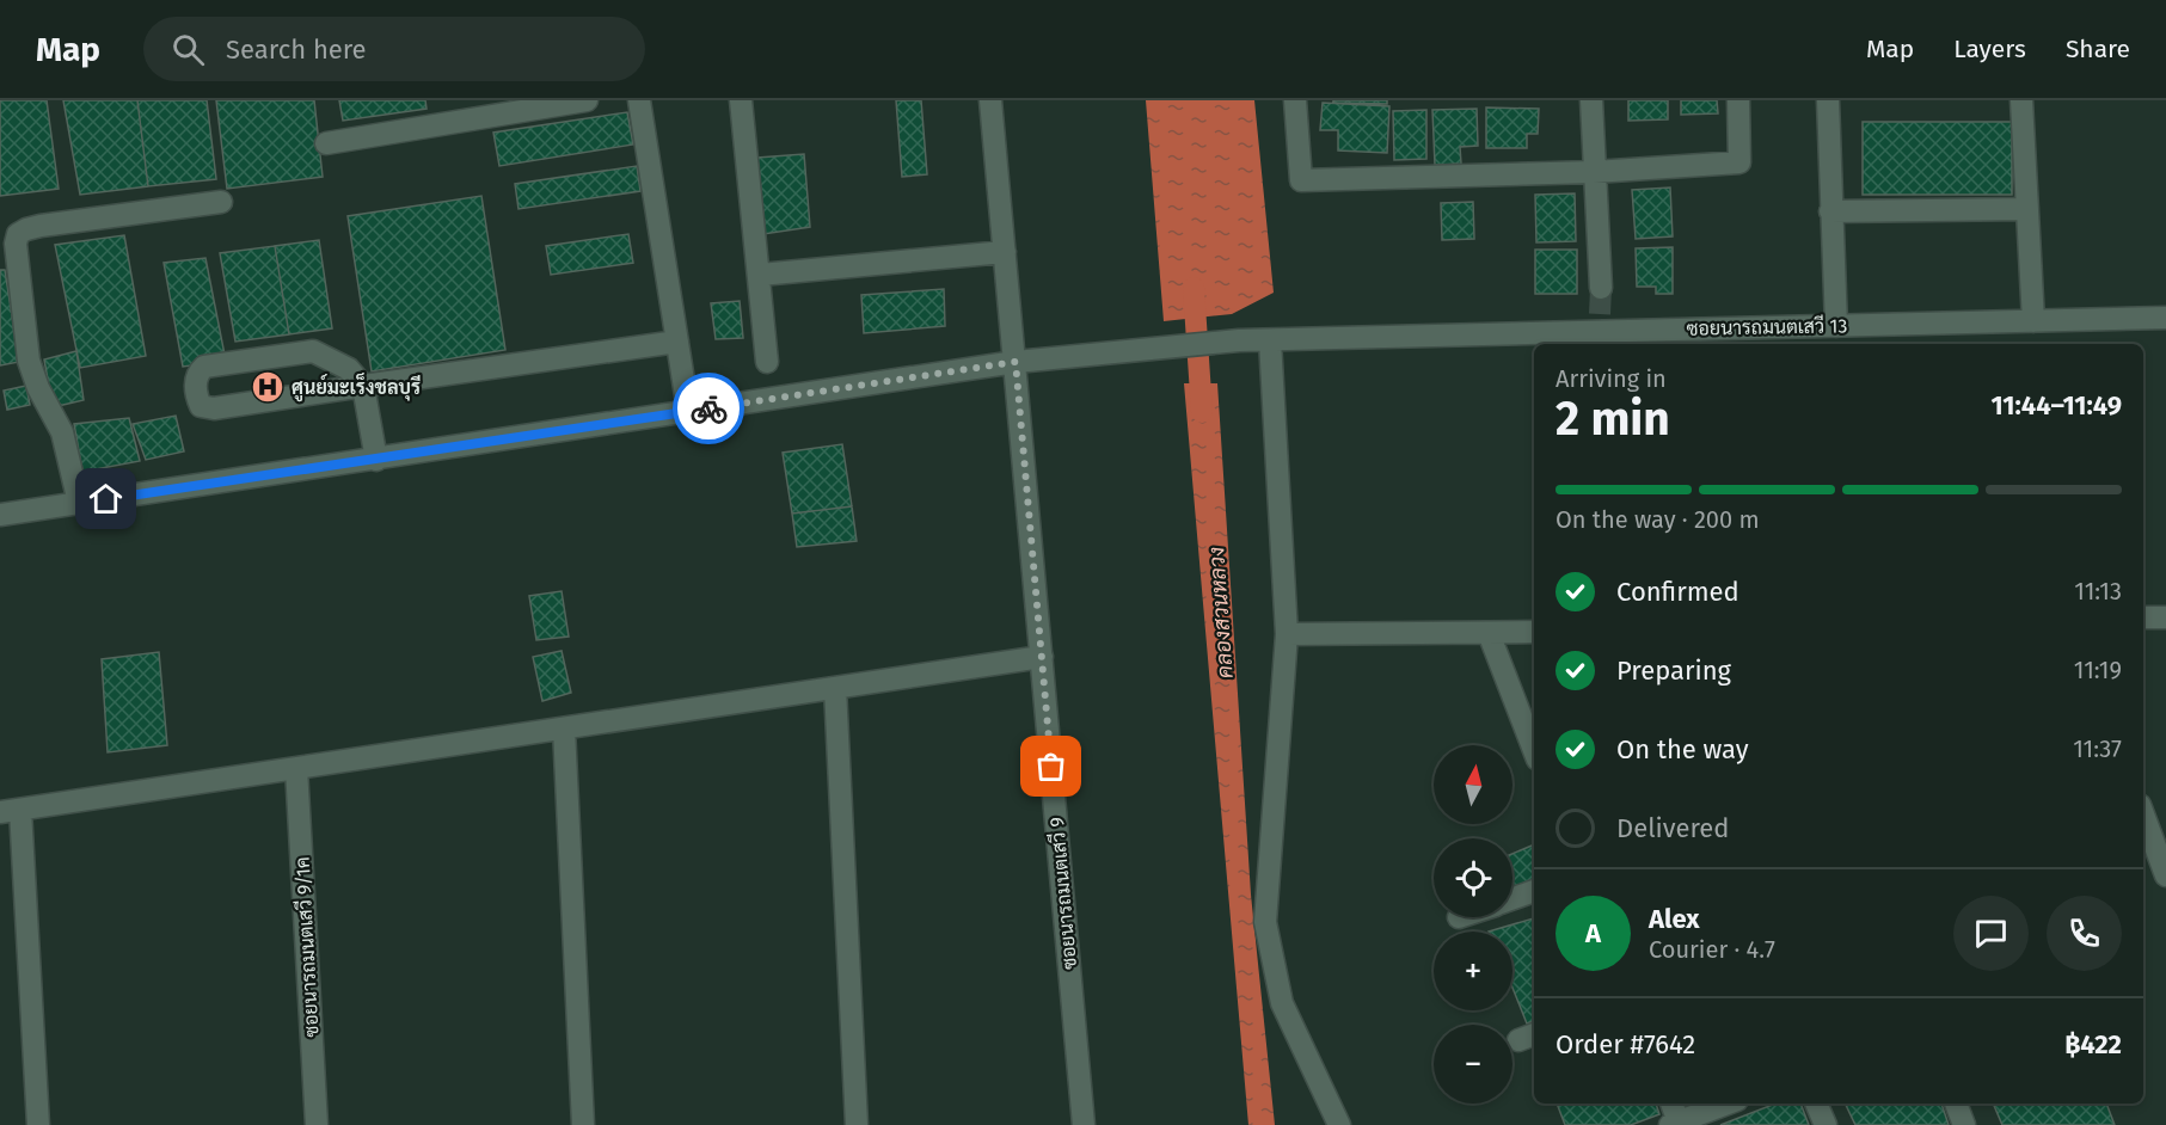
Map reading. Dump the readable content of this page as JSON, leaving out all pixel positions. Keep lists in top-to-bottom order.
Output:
{
  "streets": {
    "street": ["ซอยนารถมนตเสวี 13", "ซอยนารถมนตเสวี 9", "ซอยนารถมนตเสวี 9/1ค"]
  },
  "crossings": [
    ["ซอยนารถมนตเสวี 13", "ซอยนารถมนตเสวี 9"]
  ],
  "water": ["คลองสวนหลวง"],
  "places": {
    "hospital": ["ศูนย์มะเร็งชลบุรี"]
  },
  "north": "top",
  "page": {
    "header": "Map",
    "search": "Search here",
    "nav": ["Map", "Layers", "Share"],
    "heading": ["2 min", "Arriving in", "11:44–11:49"],
    "panel": [
      "Alex",
      "Courier · 4.7",
      "Order #7642",
      "฿422"
    ],
    "bar": "On the way · 200 m",
    "list": [
      ["Confirmed", "11:13"],
      ["Preparing", "11:19"],
      ["On the way", "11:37"],
      "Delivered"
    ],
    "map_buttons": ["+", "−"],
    "round": "A"
  }
}
